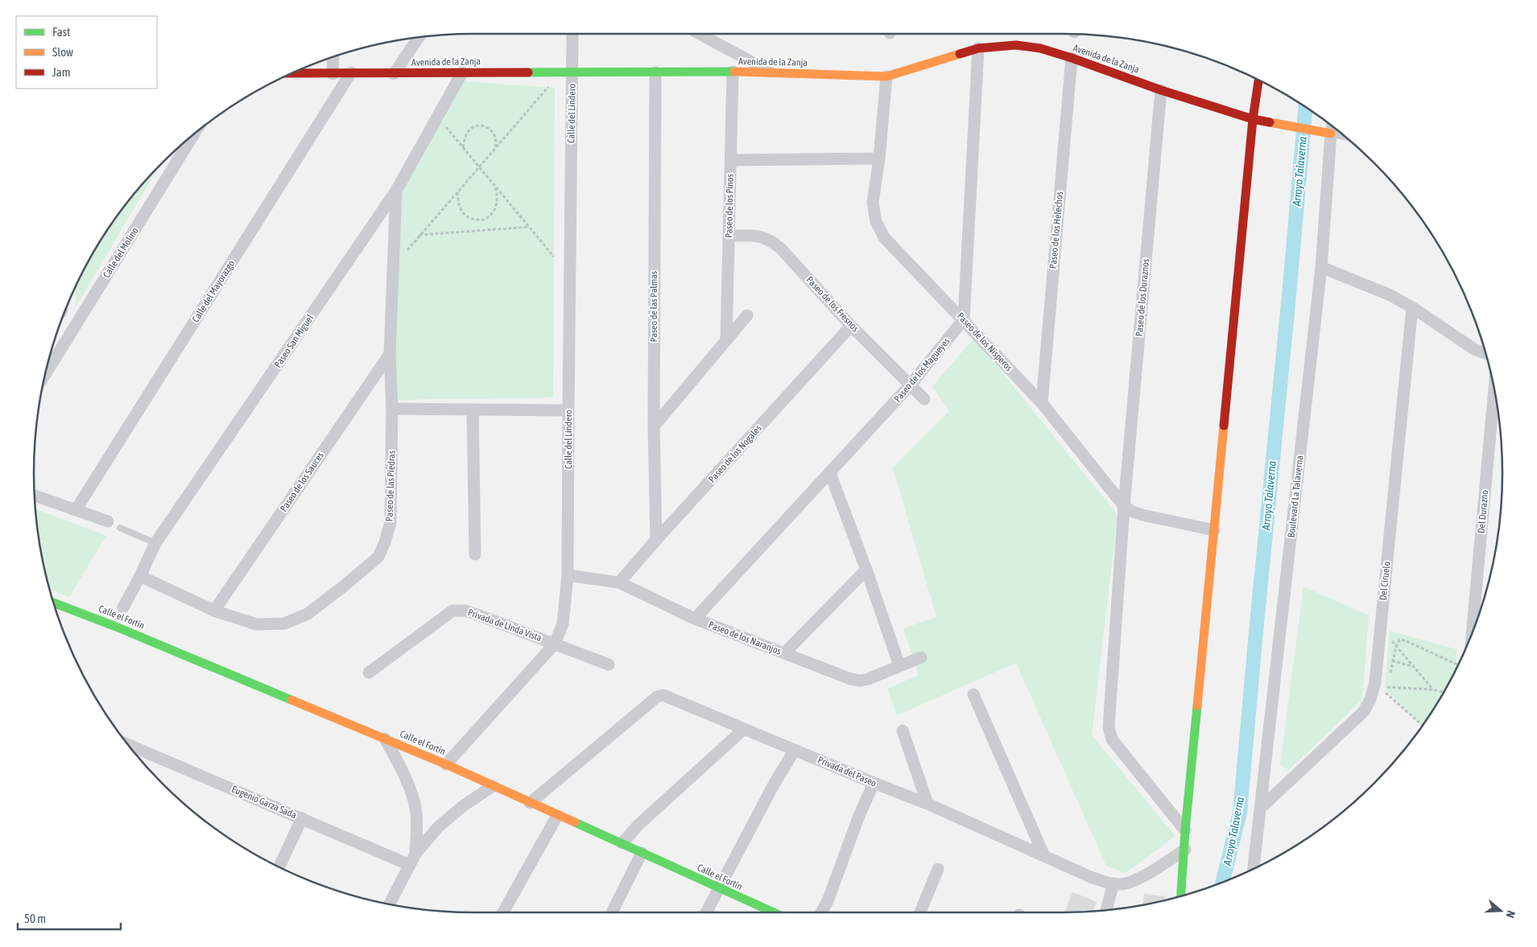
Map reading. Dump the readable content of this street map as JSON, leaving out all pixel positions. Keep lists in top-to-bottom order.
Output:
{
  "streets": {
    "street": [
      "Avenida de la Zanja",
      "Calle del Lindero",
      "Paseo de los Pinos",
      "Paseo de los Helechos",
      "Calle del Molino",
      "Calle del Mayorazgo",
      "Paseo de los Duraznos",
      "Paseo de los Fresnos",
      "Paseo de las Palmas",
      "Paseo San Miguel",
      "Paseo de los Nísperos",
      "Paseo de los Magueyes",
      "Paseo de los Nogales",
      "Paseo de los Sauces",
      "Paseo de las Piedras",
      "Boulevard La Talaverna",
      "Del Durazno",
      "Del Ciruelo",
      "Calle el Fortín",
      "Privada de LInda Vista",
      "Paseo de los Naranjos",
      "Privada del Paseo",
      "Eugenio Garza Sada"
    ]
  },
  "crossings": [
    ["Avenida de la Zanja", "Calle del Lindero"],
    ["Avenida de la Zanja", "Paseo de los Pinos"],
    ["Avenida de la Zanja", "Paseo de los Helechos"],
    ["Avenida de la Zanja", "Calle del Mayorazgo"],
    ["Avenida de la Zanja", "Paseo de los Duraznos"],
    ["Avenida de la Zanja", "Paseo de las Palmas"],
    ["Avenida de la Zanja", "Paseo San Miguel"],
    ["Avenida de la Zanja", "Paseo de los Nísperos"],
    ["Avenida de la Zanja", "Boulevard La Talaverna"],
    ["Calle del Lindero", "Calle el Fortín"],
    ["Calle del Lindero", "Privada de LInda Vista"],
    ["Calle del Lindero", "Paseo de los Naranjos"],
    ["Paseo de los Pinos", "Paseo de los Fresnos"],
    ["Paseo de los Helechos", "Paseo de los Nísperos"],
    ["Paseo de los Duraznos", "Paseo de los Nísperos"],
    ["Paseo de los Fresnos", "Paseo de los Magueyes"],
    ["Paseo de los Fresnos", "Paseo de los Nogales"],
    ["Paseo de las Palmas", "Paseo de los Nogales"],
    ["Paseo San Miguel", "Paseo de las Piedras"],
    ["Paseo de los Nísperos", "Paseo de los Magueyes"],
    ["Paseo de los Magueyes", "Paseo de los Naranjos"],
    ["Paseo de los Nogales", "Paseo de los Naranjos"],
    ["Paseo de los Sauces", "Paseo de las Piedras"],
    ["Boulevard La Talaverna", "Del Ciruelo"],
    ["Calle el Fortín", "Privada del Paseo"]
  ],
  "water": ["Arroyo Talaverna"],
  "legend": ["Fast", "Slow", "Jam"],
  "scale_bar": "50 m",
  "north": "right"
}
